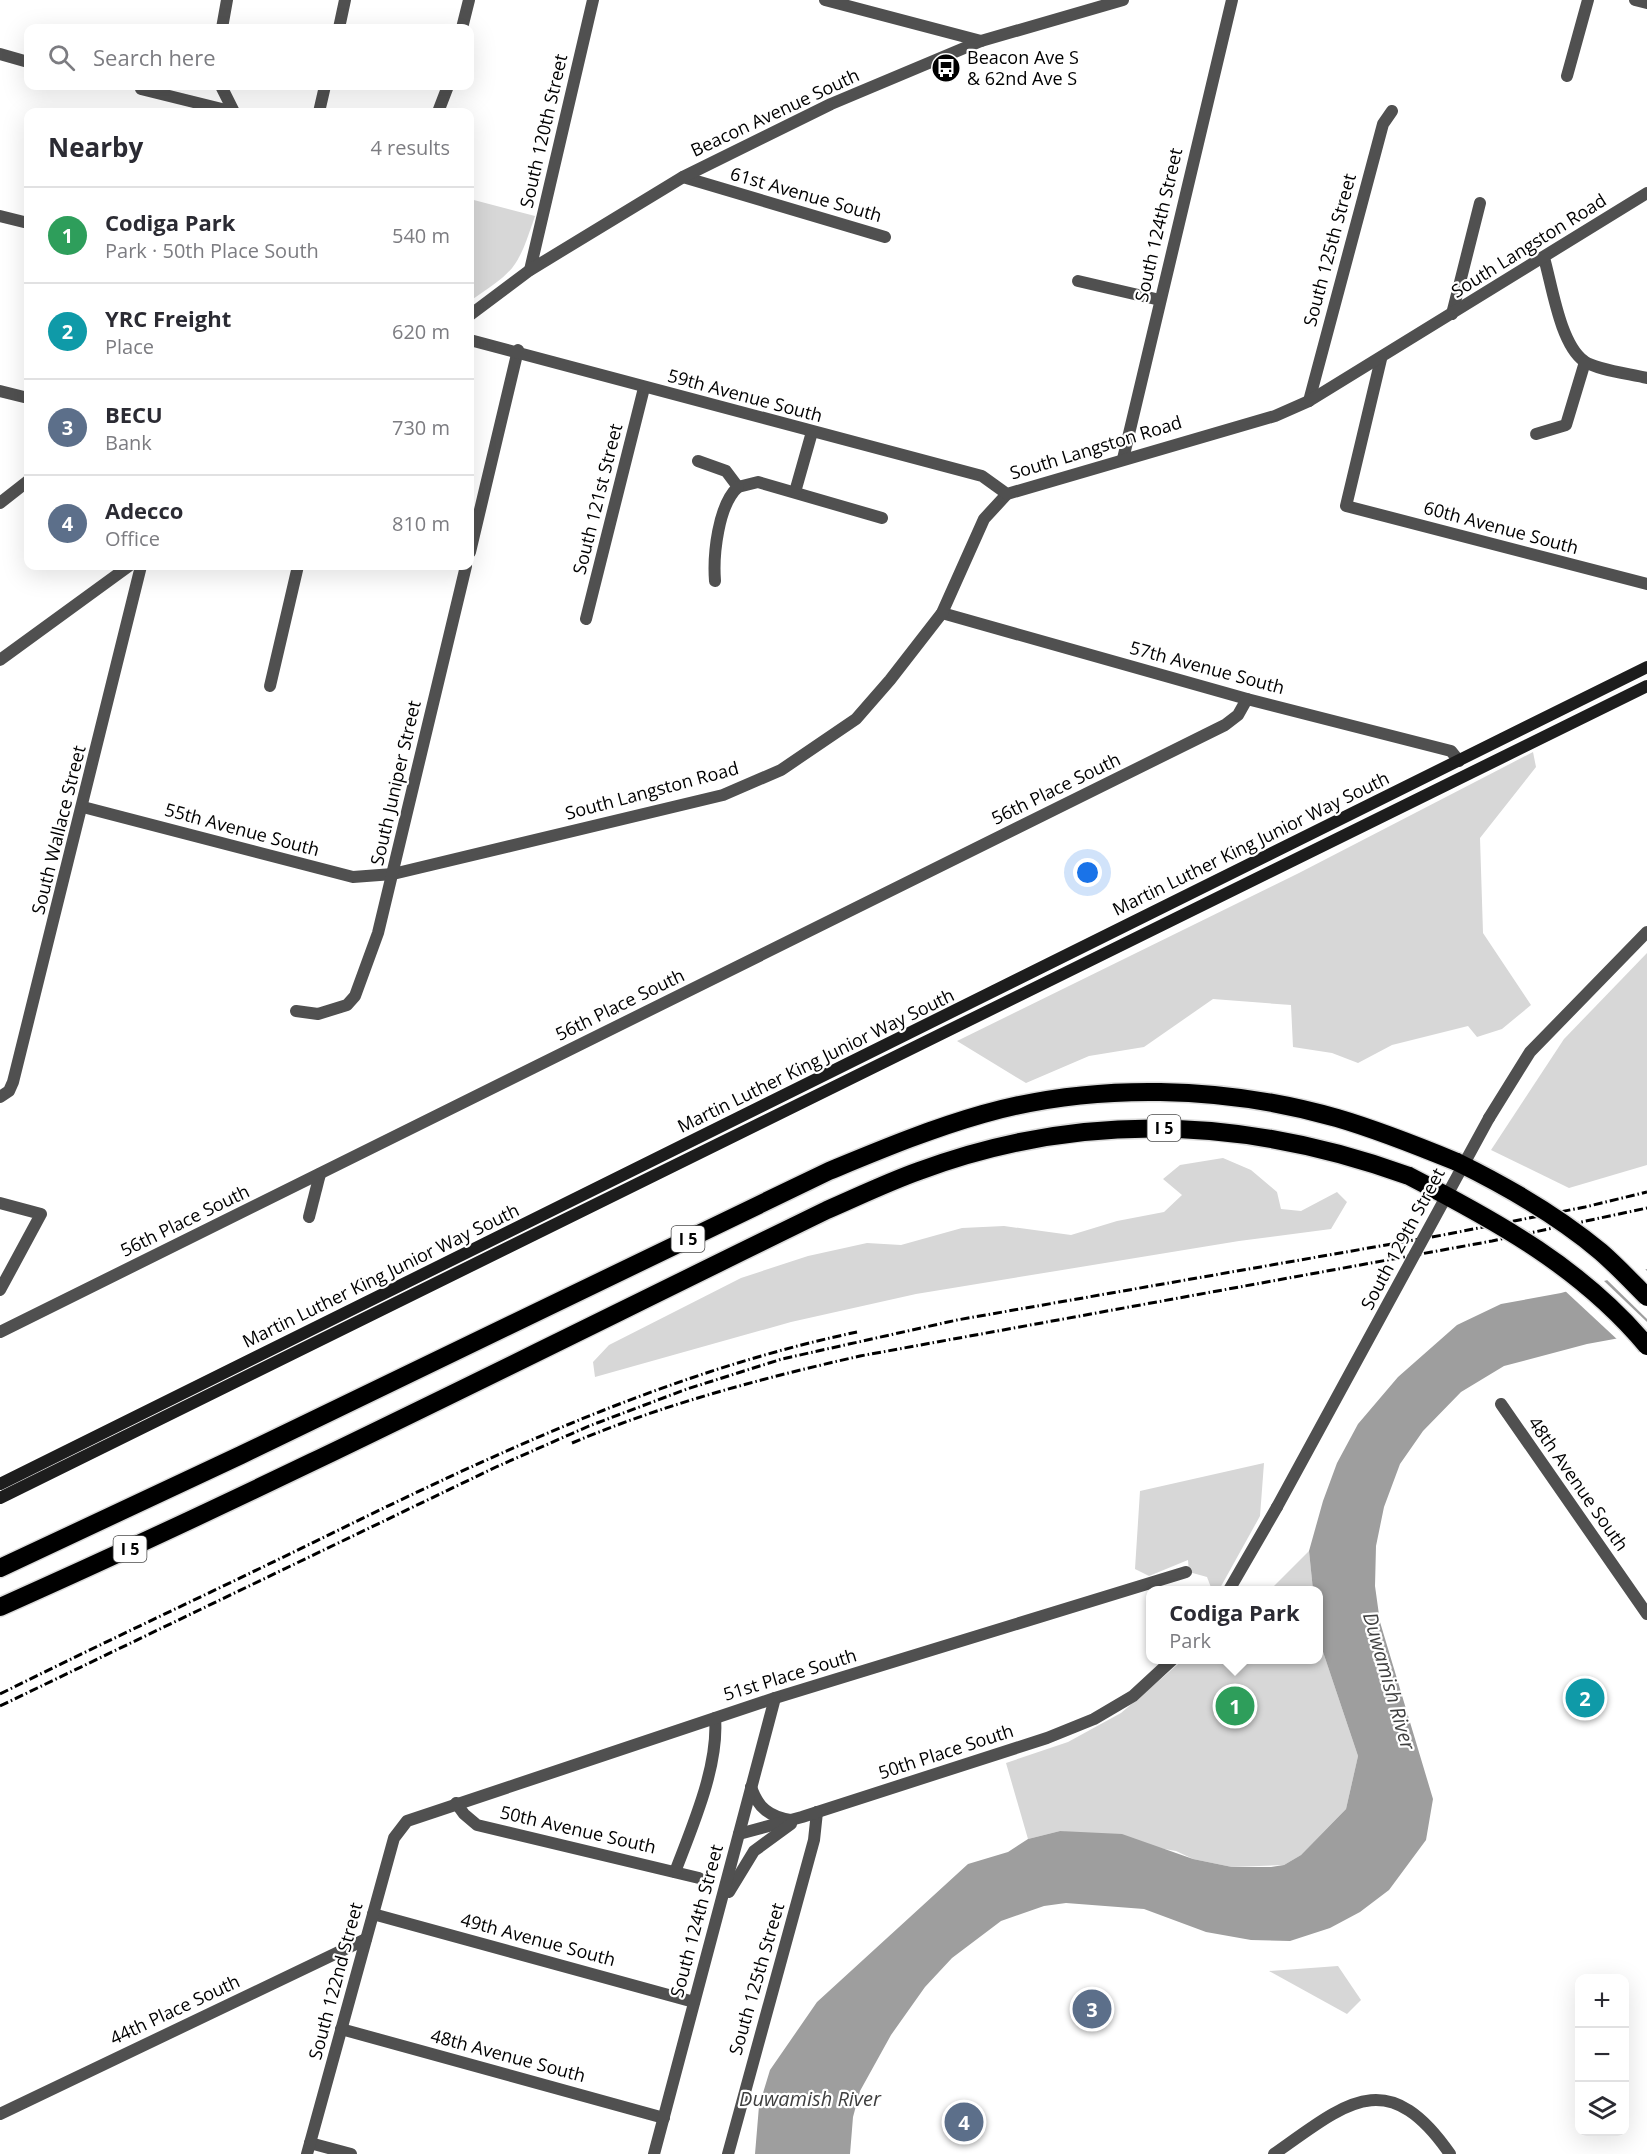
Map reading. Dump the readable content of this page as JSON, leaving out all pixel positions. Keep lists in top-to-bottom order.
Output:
{
  "streets": {
    "highway": ["I 5"],
    "main road": ["Martin Luther King Junior Way South"],
    "street": [
      "Beacon Avenue South",
      "South 120th Street",
      "61st Avenue South",
      "South 124th Street",
      "South Langston Road",
      "South 125th Street",
      "59th Avenue South",
      "South 121st Street",
      "60th Avenue South",
      "57th Avenue South",
      "South Juniper Street",
      "56th Place South",
      "South Wallace Street",
      "55th Avenue South",
      "South 129th Street",
      "48th Avenue South",
      "51st Place South",
      "50th Place South",
      "50th Avenue South",
      "49th Avenue South",
      "South 122nd Street",
      "44th Place South"
    ]
  },
  "crossings": [
    ["Beacon Avenue South", "South 120th Street"],
    ["Beacon Avenue South", "61st Avenue South"],
    ["South 124th Street", "South Langston Road"],
    ["South 124th Street", "48th Avenue South"],
    ["South 124th Street", "51st Place South"],
    ["South 124th Street", "50th Place South"],
    ["South 124th Street", "49th Avenue South"],
    ["South Langston Road", "South 125th Street"],
    ["South Langston Road", "59th Avenue South"],
    ["South Langston Road", "60th Avenue South"],
    ["South Langston Road", "57th Avenue South"],
    ["South Langston Road", "South Juniper Street"],
    ["South Langston Road", "55th Avenue South"],
    ["South 125th Street", "50th Place South"],
    ["59th Avenue South", "South 121st Street"],
    ["57th Avenue South", "56th Place South"],
    ["57th Avenue South", "Martin Luther King Junior Way South"],
    ["South Juniper Street", "55th Avenue South"],
    ["South Wallace Street", "55th Avenue South"],
    ["48th Avenue South", "South 122nd Street"],
    ["51st Place South", "50th Avenue South"],
    ["51st Place South", "South 122nd Street"],
    ["49th Avenue South", "South 122nd Street"],
    ["South 122nd Street", "44th Place South"]
  ],
  "water": ["Duwamish River"],
  "places": {
    "bus stop": ["Beacon Ave S & 62nd Ave S"]
  },
  "page": {
    "search": "Search here",
    "heading": ["Nearby", "4 results"],
    "list": [
      {
        "mark": "1",
        "name": "Codiga Park",
        "note": "Park · 50th Place South",
        "value": "540 m"
      },
      {
        "mark": "2",
        "name": "YRC Freight",
        "note": "Place",
        "value": "620 m"
      },
      {
        "mark": "3",
        "name": "BECU",
        "note": "Bank",
        "value": "730 m"
      },
      {
        "mark": "4",
        "name": "Adecco",
        "note": "Office",
        "value": "810 m"
      }
    ],
    "popup": ["Codiga Park", "Park"],
    "pins": [
      "2",
      "1",
      "3",
      "4"
    ],
    "map_buttons": ["+", "−"]
  }
}
